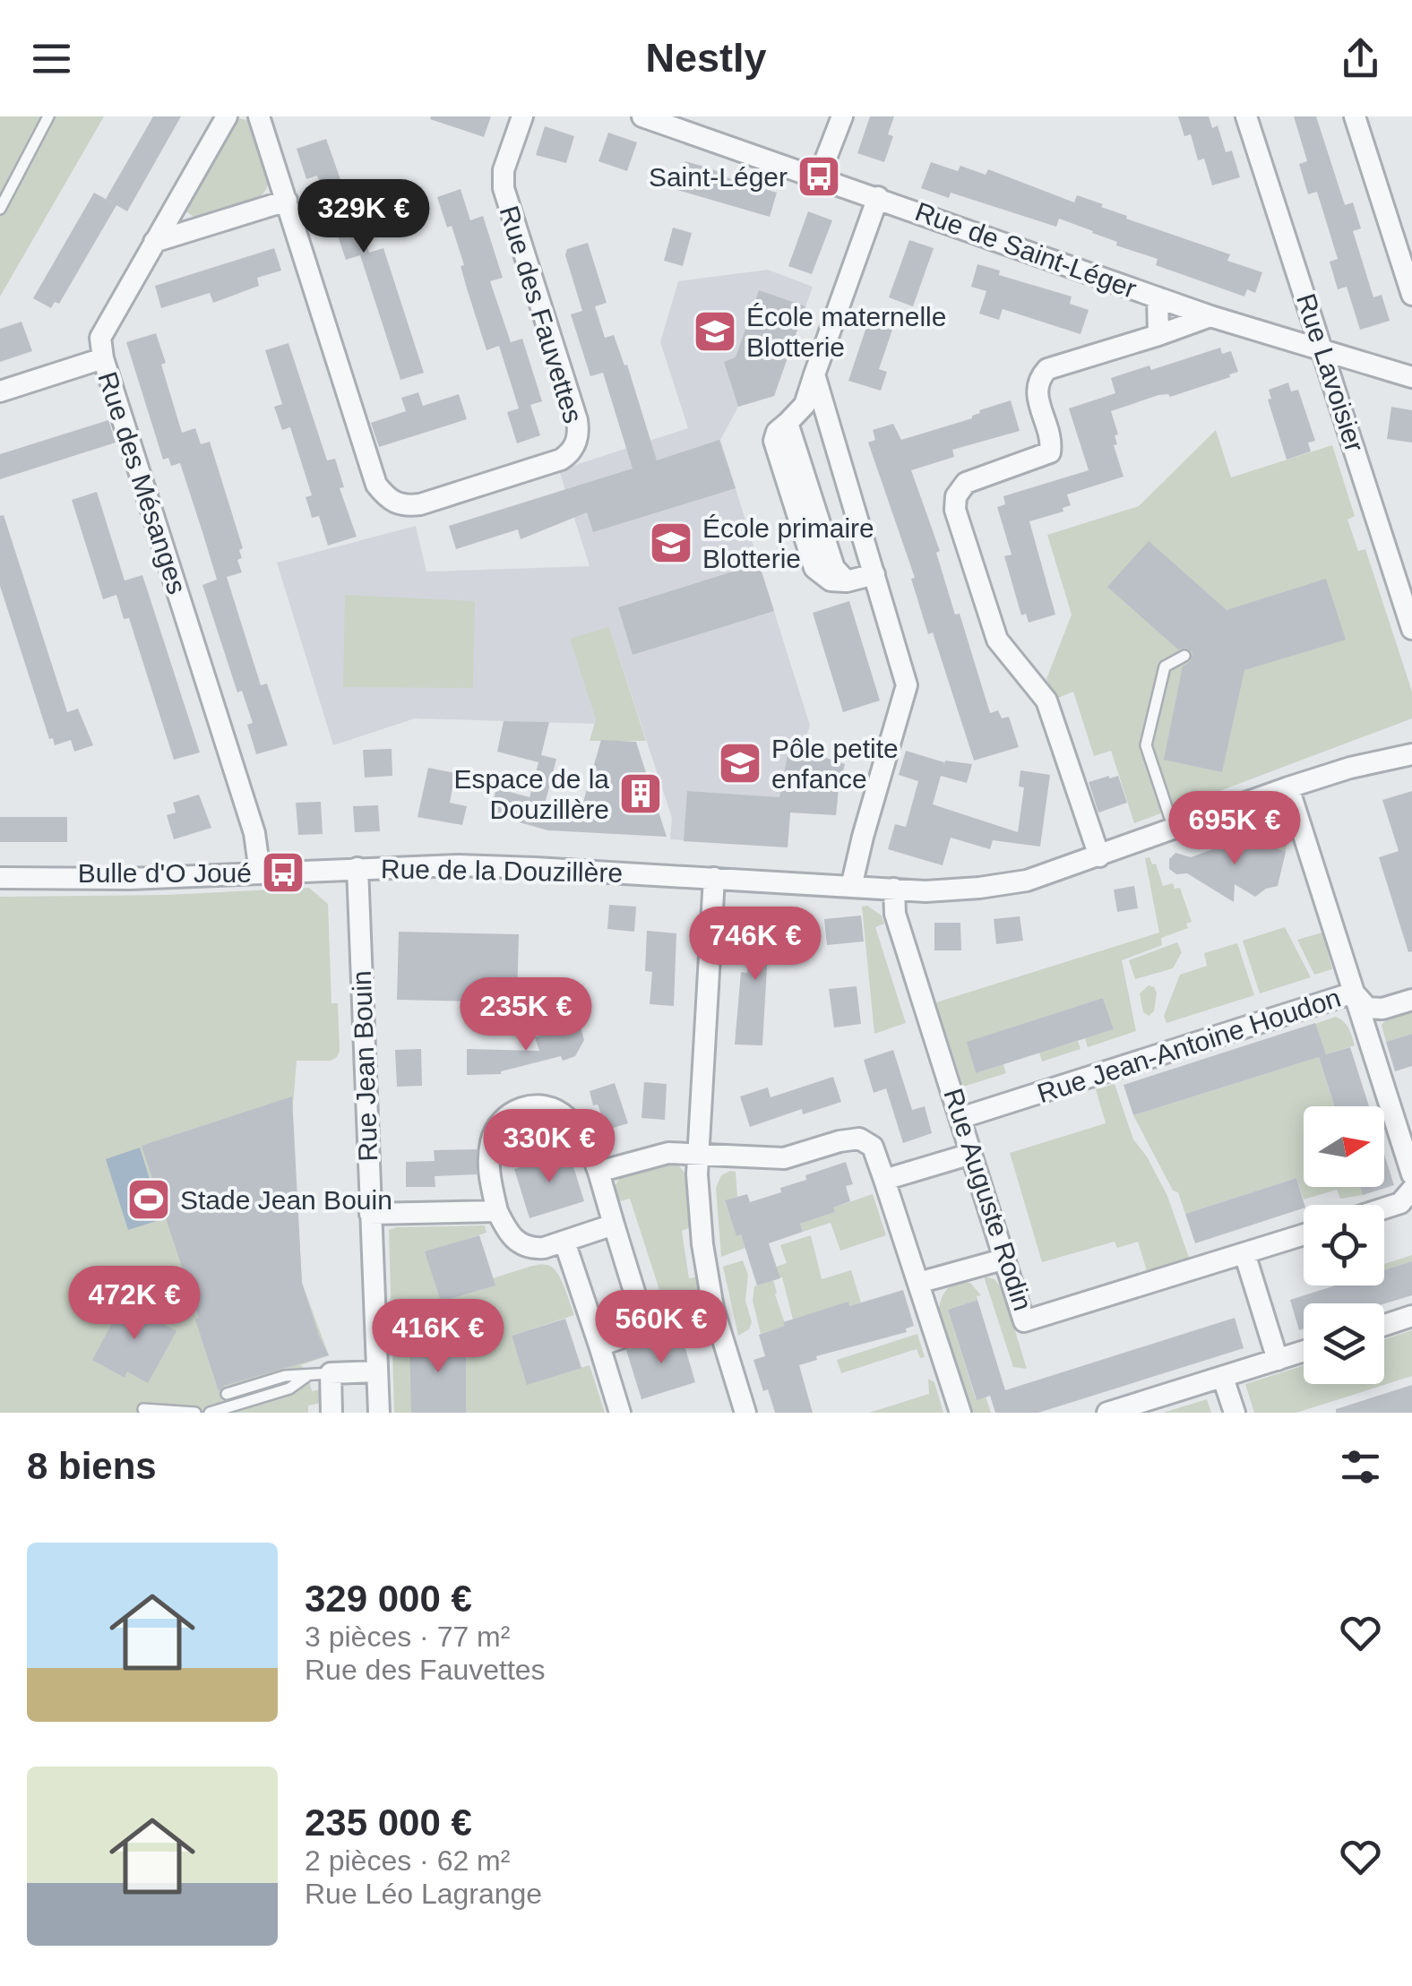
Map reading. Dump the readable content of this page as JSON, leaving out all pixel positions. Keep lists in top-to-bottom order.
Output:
{
  "streets": {
    "street": [
      "Rue de Saint-Léger",
      "Rue des Fauvettes",
      "Rue Lavoisier",
      "Rue des Mésanges",
      "Rue de la Douzillère",
      "Rue Jean-Antoine Houdon",
      "Rue Jean Bouin",
      "Rue Auguste Rodin"
    ]
  },
  "crossings": [
    ["Rue de Saint-Léger", "Rue Lavoisier"],
    ["Rue des Mésanges", "Rue de la Douzillère"],
    ["Rue de la Douzillère", "Rue Jean Bouin"],
    ["Rue de la Douzillère", "Rue Auguste Rodin"],
    ["Rue Jean-Antoine Houdon", "Rue Auguste Rodin"]
  ],
  "places": {
    "bus stop": ["Saint-Léger", "Bulle d'O Joué"],
    "school or university": ["École maternelle Blotterie", "École primaire Blotterie", "Pôle petite enfance"],
    "building": ["Espace de la Douzillère"],
    "sports": ["Stade Jean Bouin"]
  },
  "north": "right",
  "page": {
    "header": "Nestly",
    "price": [
      "329K €",
      "695K €",
      "746K €",
      "235K €",
      "330K €",
      "472K €",
      "560K €",
      "416K €"
    ],
    "heading": "8 biens",
    "list": [
      {
        "name": "329 000 €",
        "note": "3 pièces · 77 m² · Rue des Fauvettes"
      },
      {
        "name": "235 000 €",
        "note": "2 pièces · 62 m² · Rue Léo Lagrange"
      }
    ]
  }
}
